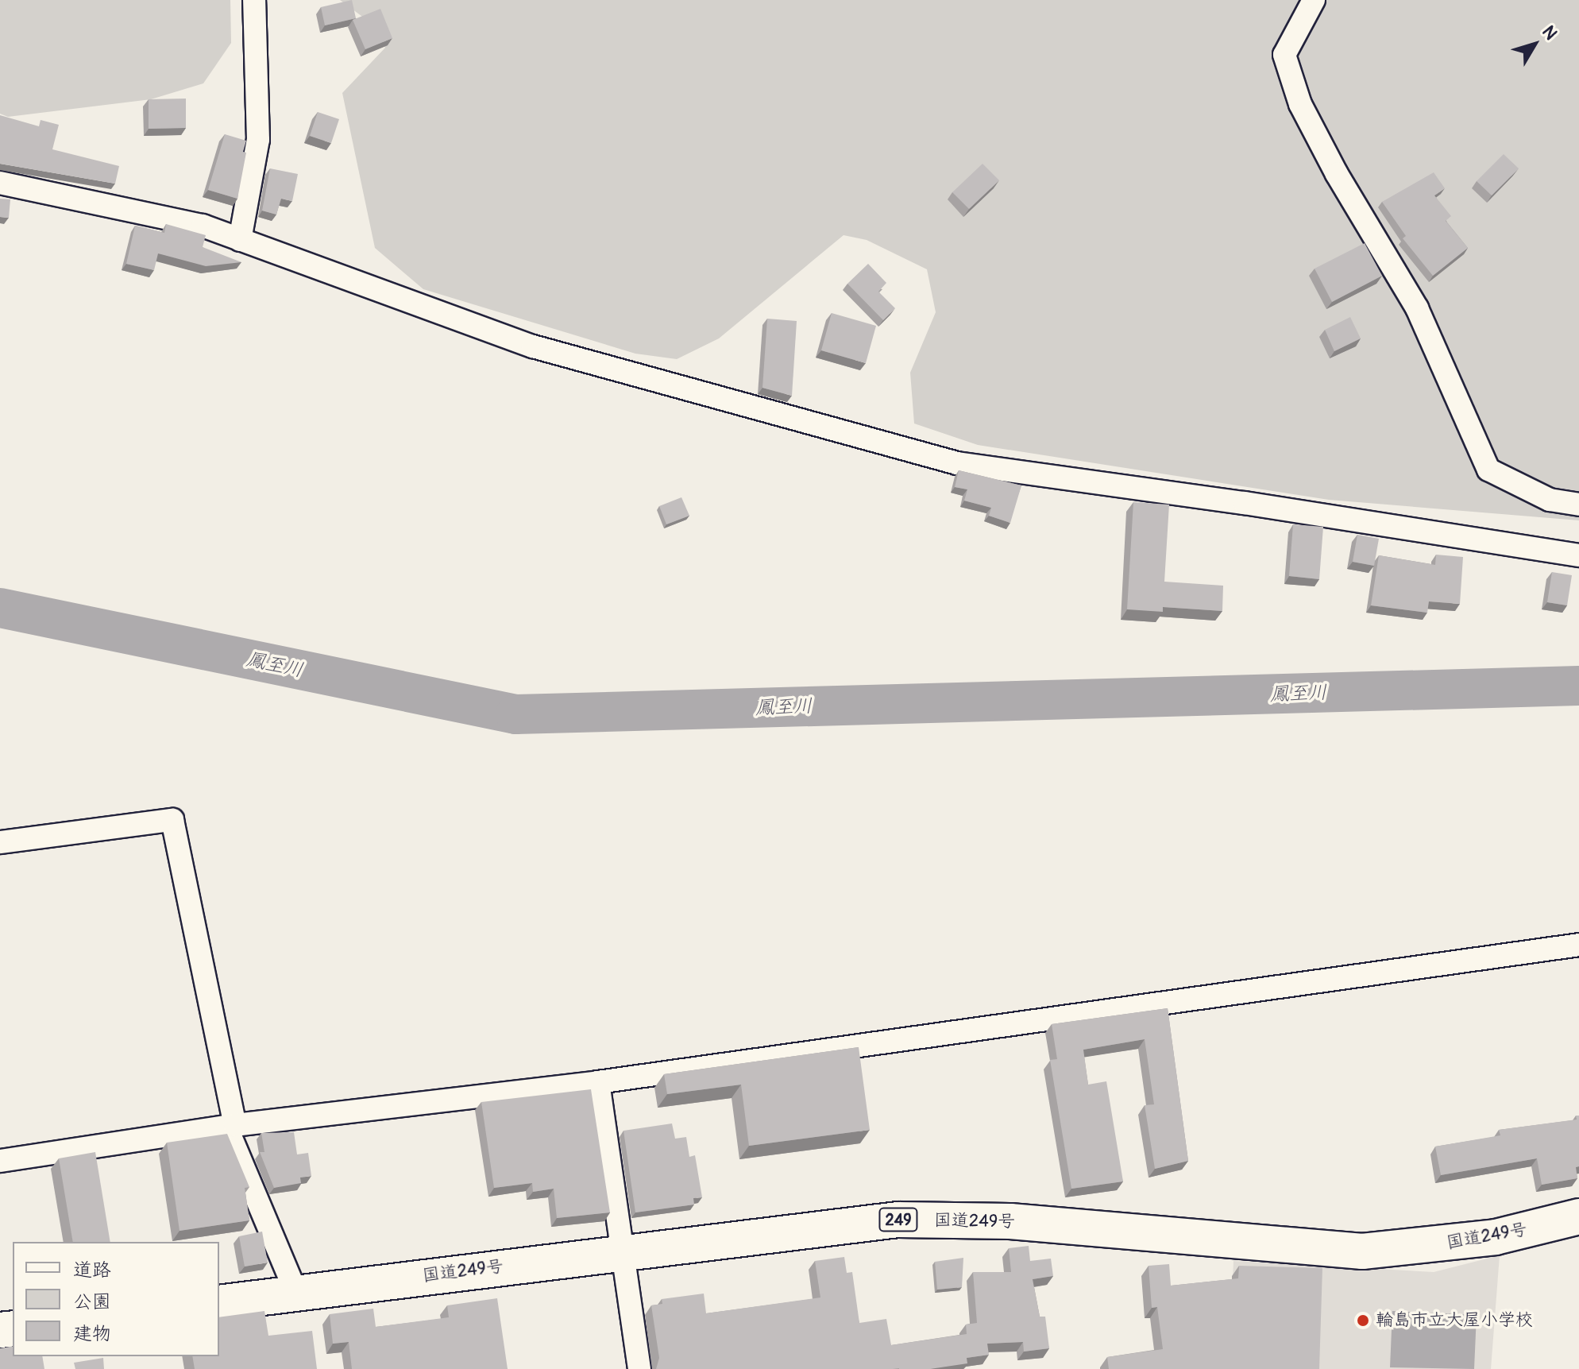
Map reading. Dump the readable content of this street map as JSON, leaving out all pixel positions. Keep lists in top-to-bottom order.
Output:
{
  "streets": {
    "highway": ["249", "国道249号"]
  },
  "water": ["鳳至川"],
  "places": ["輪島市立大屋小学校"],
  "legend": ["道路", "公園", "建物"],
  "north": "top right"
}
